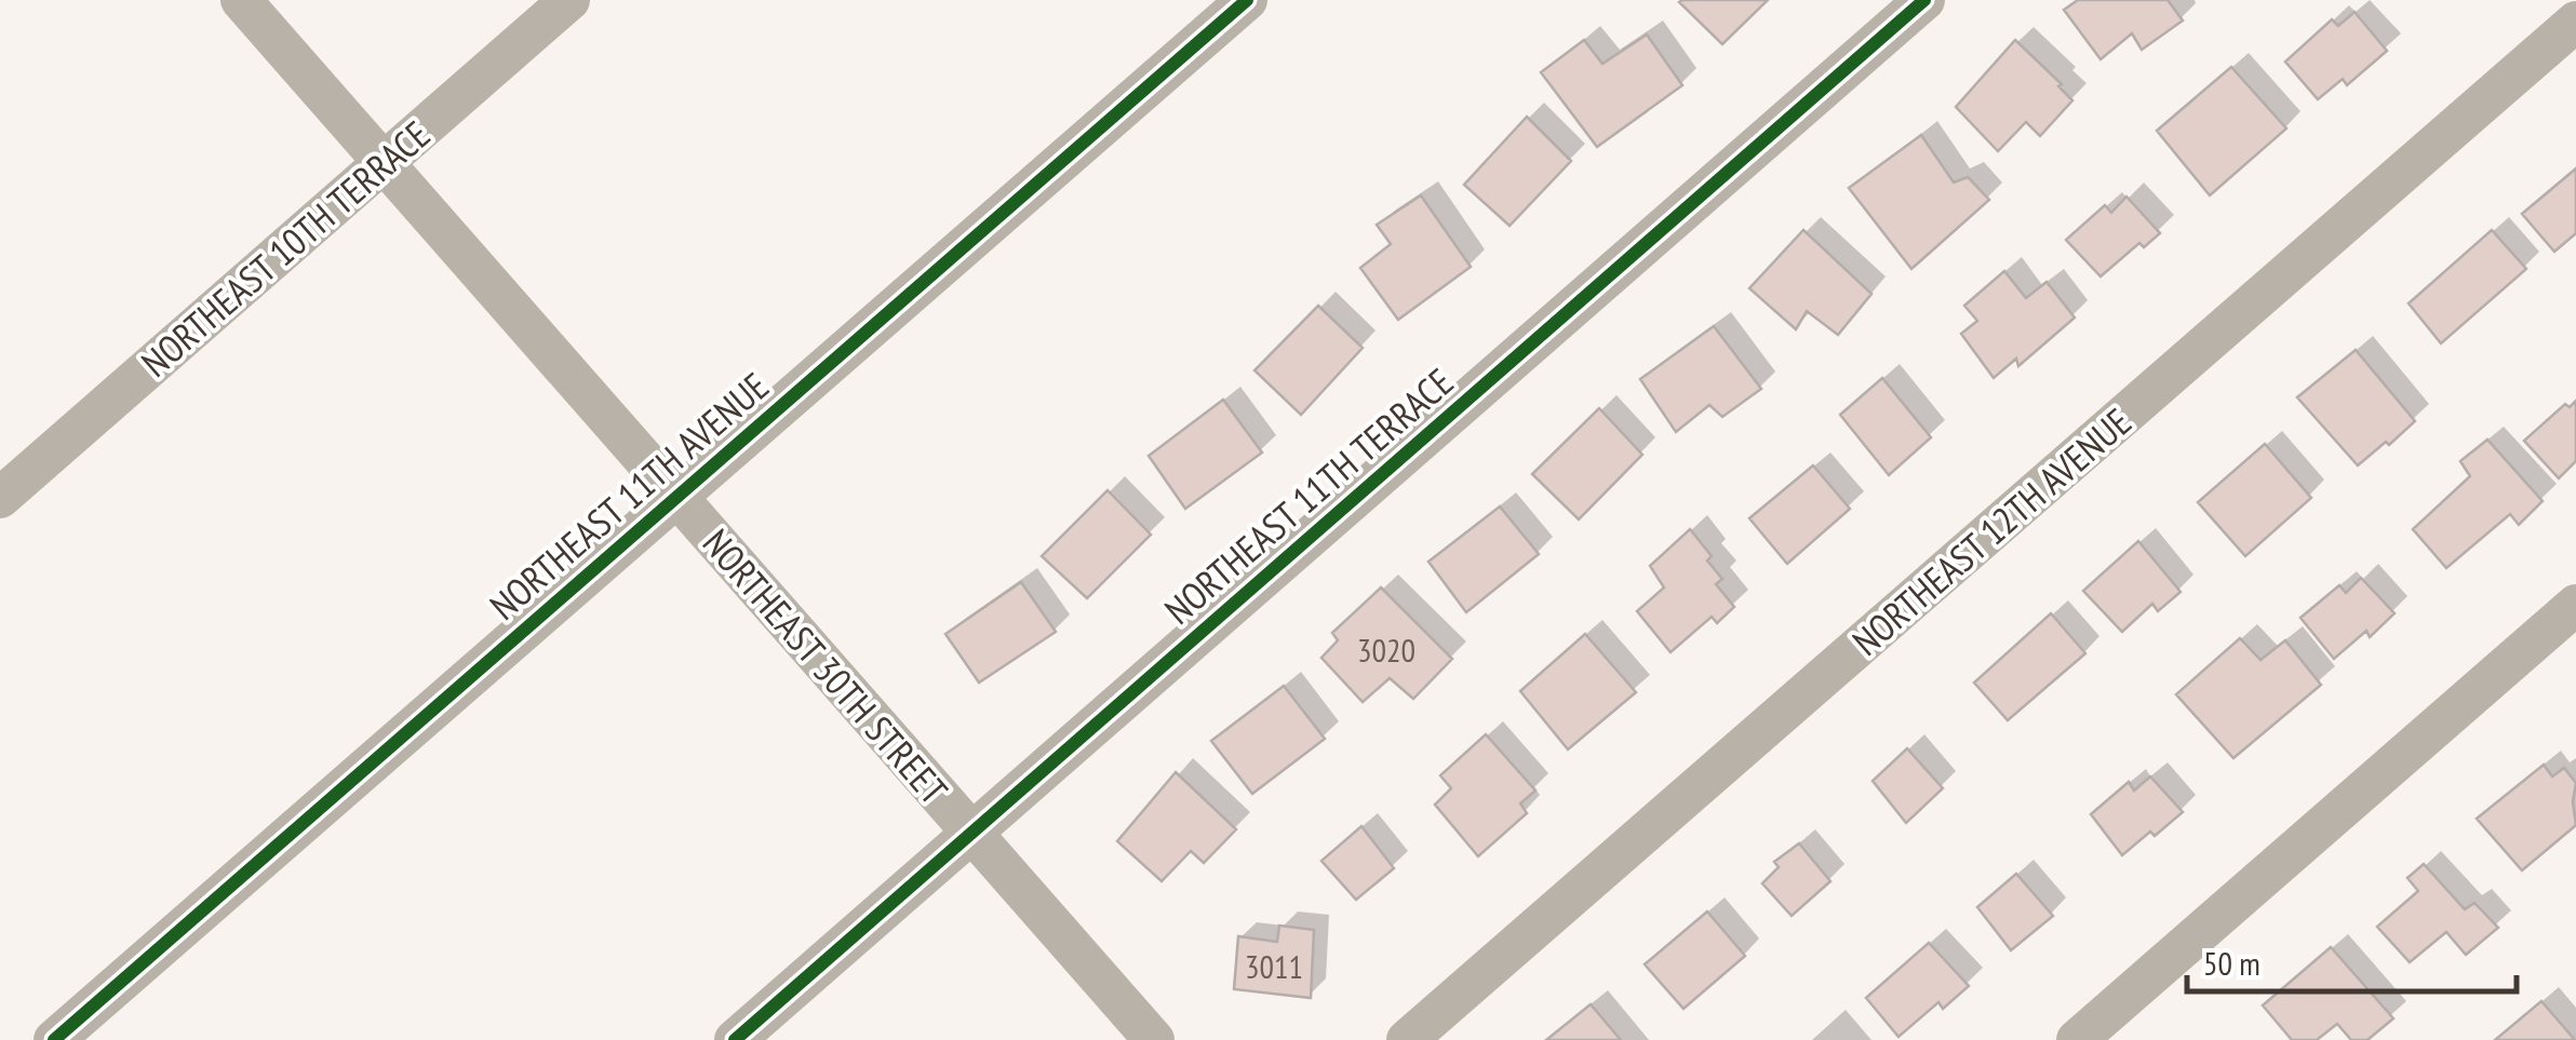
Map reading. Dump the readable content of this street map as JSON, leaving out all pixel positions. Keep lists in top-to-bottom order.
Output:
{
  "streets": {
    "street": [
      "NORTHEAST 10TH TERRACE",
      "NORTHEAST 11TH AVENUE",
      "NORTHEAST 11TH TERRACE",
      "NORTHEAST 12TH AVENUE",
      "NORTHEAST 30TH STREET"
    ]
  },
  "crossings": [
    ["NORTHEAST 10TH TERRACE", "NORTHEAST 30TH STREET"],
    ["NORTHEAST 11TH AVENUE", "NORTHEAST 30TH STREET"],
    ["NORTHEAST 11TH TERRACE", "NORTHEAST 30TH STREET"]
  ],
  "house_numbers": ["3020", "3011"],
  "scale_bar": "50 m"
}
